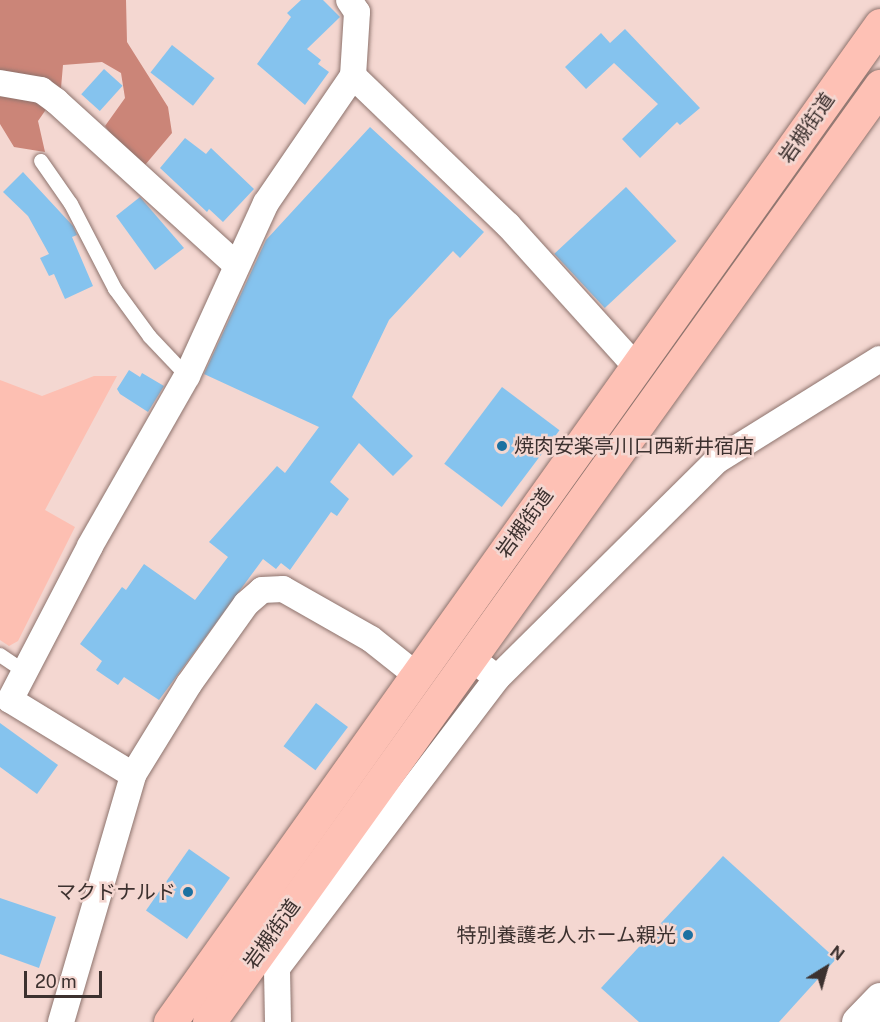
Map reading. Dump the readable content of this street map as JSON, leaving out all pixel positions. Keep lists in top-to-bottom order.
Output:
{
  "streets": {
    "highway": ["岩槻街道"]
  },
  "places": ["焼肉安楽亭川口西新井宿店", "マクドナルド", "特別養護老人ホーム親光"],
  "scale_bar": "20 m",
  "north": "top right"
}
